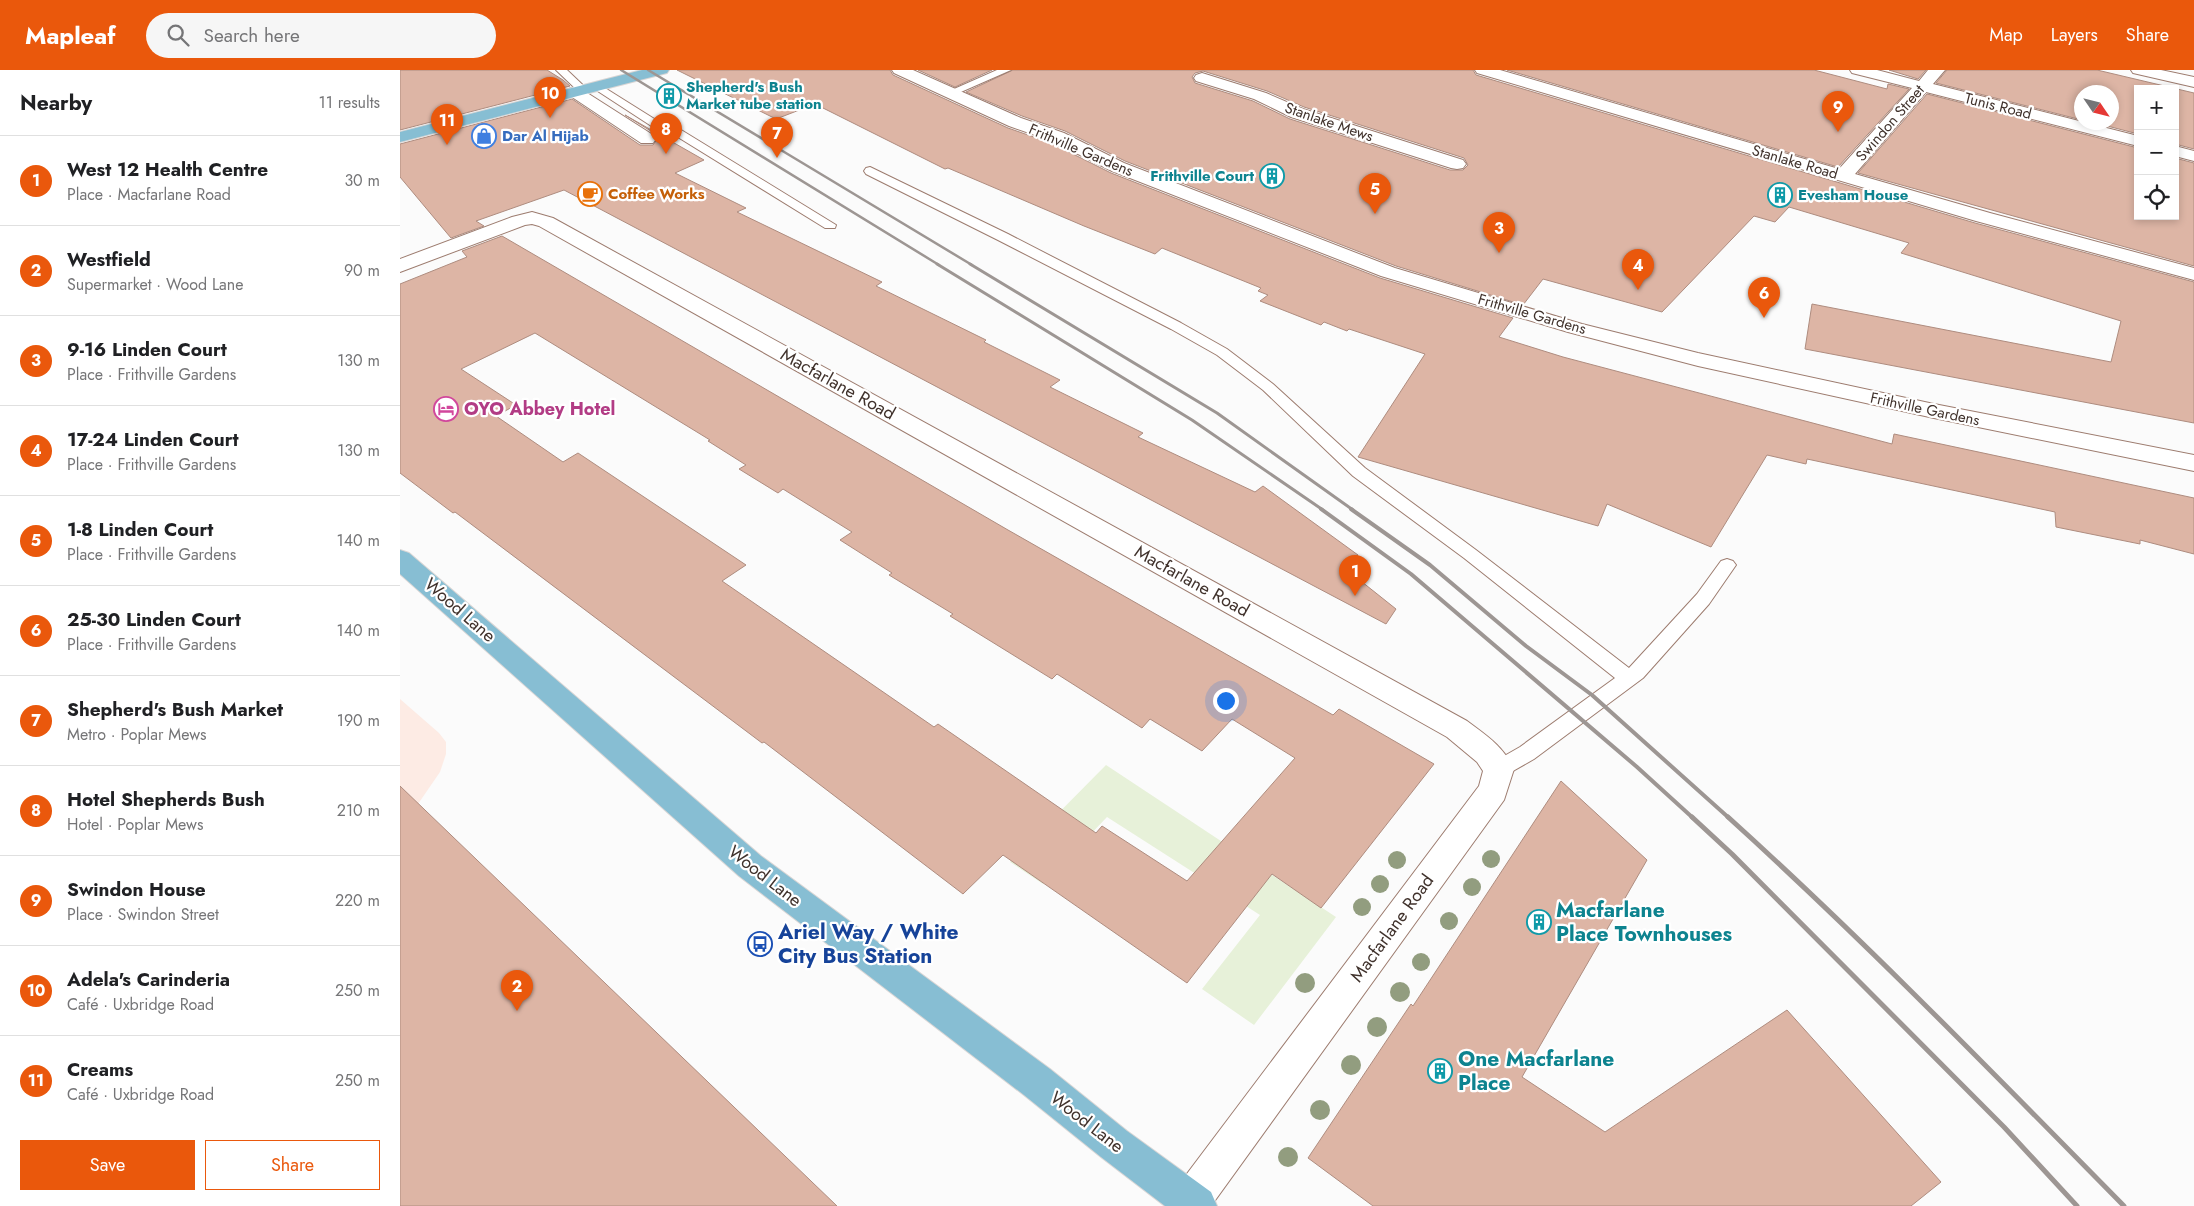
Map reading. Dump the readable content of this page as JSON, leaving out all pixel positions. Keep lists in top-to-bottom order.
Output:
{
  "streets": {
    "main road": ["Wood Lane"],
    "street": [
      "Tunis Road",
      "Stanlake Mews",
      "Swindon Street",
      "Frithville Gardens",
      "Stanlake Road",
      "Macfarlane Road"
    ]
  },
  "crossings": [
    ["Tunis Road", "Swindon Street"],
    ["Swindon Street", "Stanlake Road"],
    ["Macfarlane Road", "Wood Lane"]
  ],
  "places": {
    "building": [
      "Shepherd's Bush Market tube station",
      "Frithville Court",
      "Evesham House",
      "Macfarlane Place Townhouses",
      "One Macfarlane Place"
    ],
    "shop": ["Dar Al Hijab"],
    "cafe": ["Coffee Works"],
    "hotel": ["OYO Abbey Hotel"],
    "bus stop": ["Ariel Way / White City Bus Station"]
  },
  "north": "bottom right",
  "page": {
    "header": "Mapleaf",
    "search": "Search here",
    "nav": ["Map", "Layers", "Share"],
    "heading": ["Nearby", "11 results"],
    "pins": [
      "10",
      "9",
      "11",
      "8",
      "7",
      "5",
      "3",
      "4",
      "6",
      "1",
      "2"
    ],
    "map_buttons": ["+", "−"],
    "list": [
      {
        "mark": "1",
        "name": "West 12 Health Centre",
        "note": "Place · Macfarlane Road",
        "value": "30 m"
      },
      {
        "mark": "2",
        "name": "Westfield",
        "note": "Supermarket · Wood Lane",
        "value": "90 m"
      },
      {
        "mark": "3",
        "name": "9-16 Linden Court",
        "note": "Place · Frithville Gardens",
        "value": "130 m"
      },
      {
        "mark": "4",
        "name": "17-24 Linden Court",
        "note": "Place · Frithville Gardens",
        "value": "130 m"
      },
      {
        "mark": "5",
        "name": "1-8 Linden Court",
        "note": "Place · Frithville Gardens",
        "value": "140 m"
      },
      {
        "mark": "6",
        "name": "25-30 Linden Court",
        "note": "Place · Frithville Gardens",
        "value": "140 m"
      },
      {
        "mark": "7",
        "name": "Shepherd's Bush Market",
        "note": "Metro · Poplar Mews",
        "value": "190 m"
      },
      {
        "mark": "8",
        "name": "Hotel Shepherds Bush",
        "note": "Hotel · Poplar Mews",
        "value": "210 m"
      },
      {
        "mark": "9",
        "name": "Swindon House",
        "note": "Place · Swindon Street",
        "value": "220 m"
      },
      {
        "mark": "10",
        "name": "Adela's Carinderia",
        "note": "Café · Uxbridge Road",
        "value": "250 m"
      },
      {
        "mark": "11",
        "name": "Creams",
        "note": "Café · Uxbridge Road",
        "value": "250 m"
      }
    ],
    "buttons": ["Save", "Share"]
  }
}
